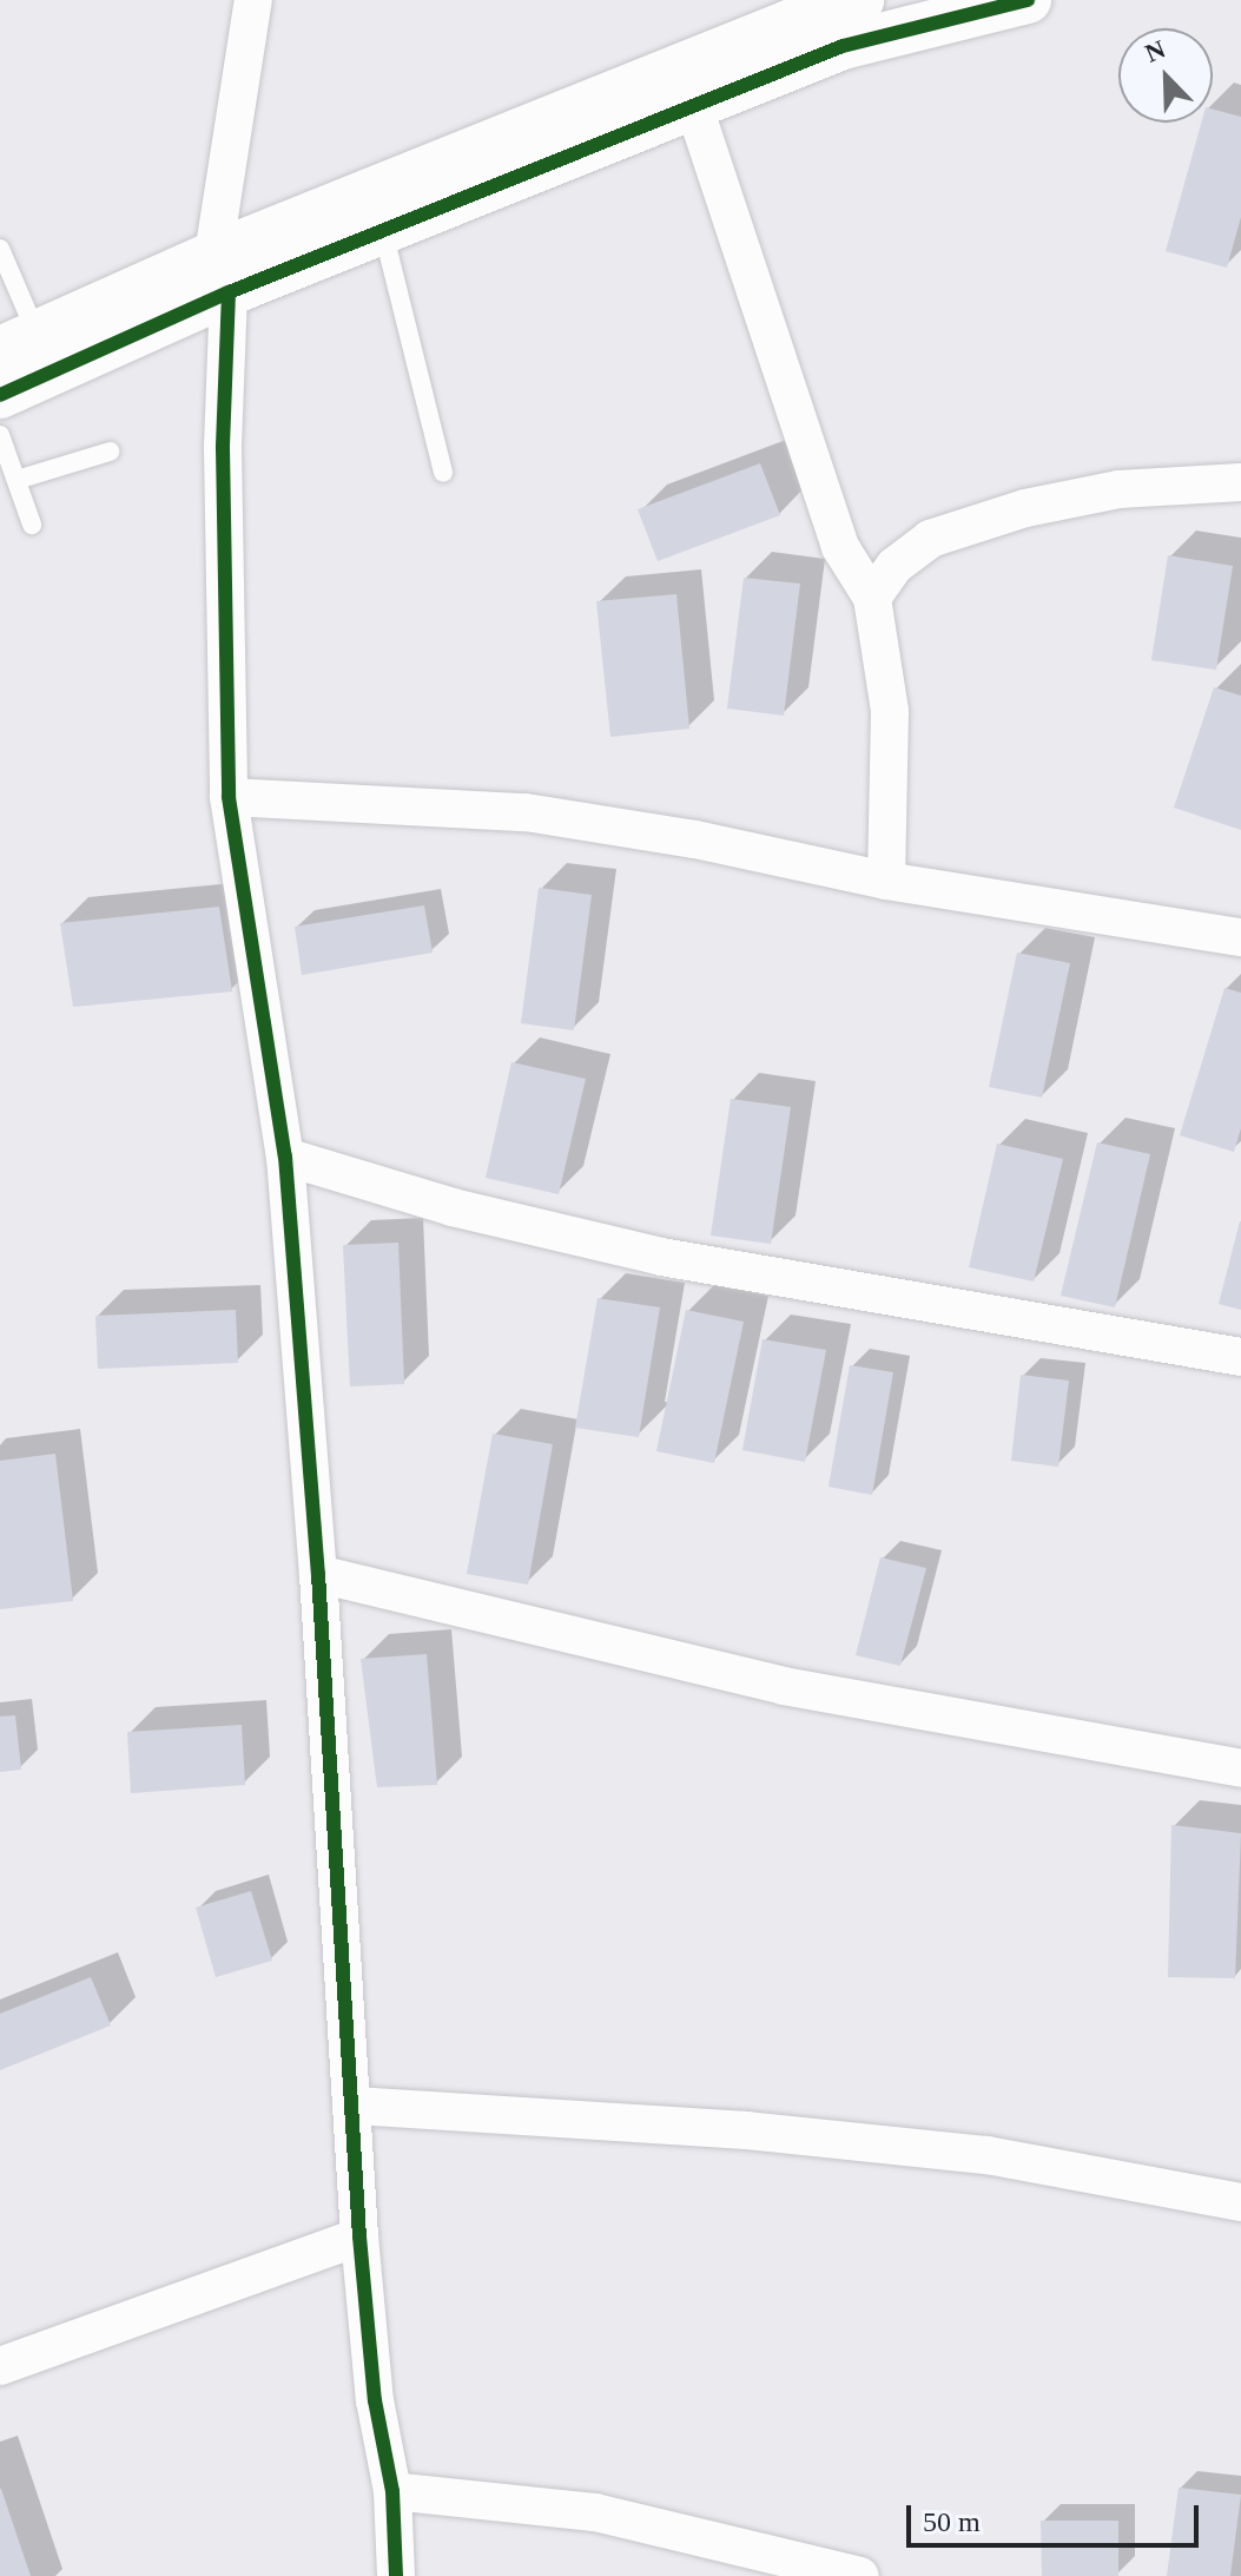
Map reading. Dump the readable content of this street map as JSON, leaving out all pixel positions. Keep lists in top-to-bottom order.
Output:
{
  "scale_bar": "50 m",
  "north": "top left"
}
